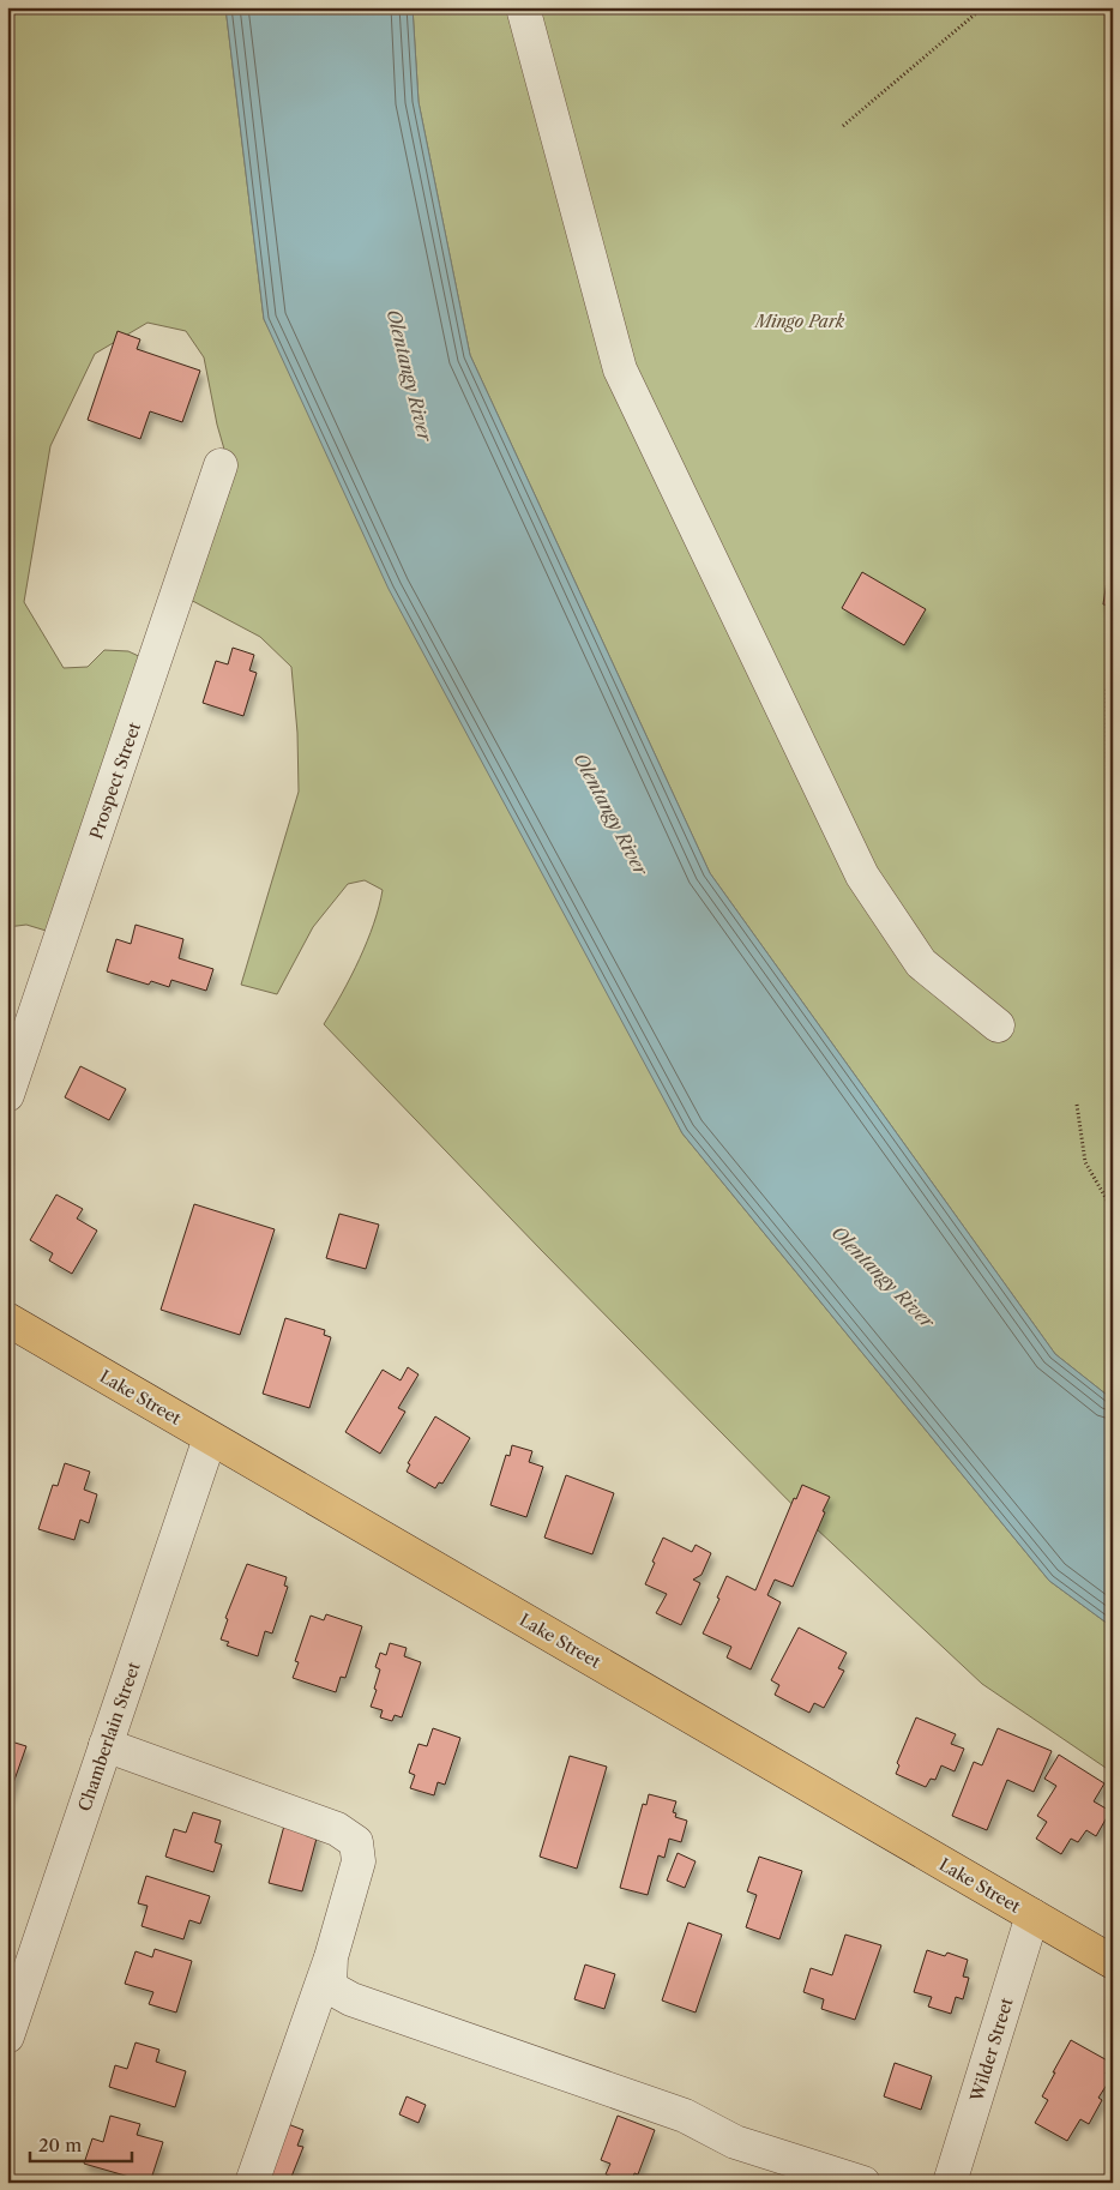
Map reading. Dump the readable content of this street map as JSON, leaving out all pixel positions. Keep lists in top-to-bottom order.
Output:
{
  "streets": {
    "main road": ["Lake Street"],
    "street": ["Prospect Street", "Chamberlain Street", "Wilder Street"]
  },
  "crossings": [
    ["Lake Street", "Chamberlain Street"],
    ["Lake Street", "Wilder Street"]
  ],
  "water": ["Olentangy River"],
  "parks": ["Mingo Park"],
  "scale_bar": "20 m"
}
